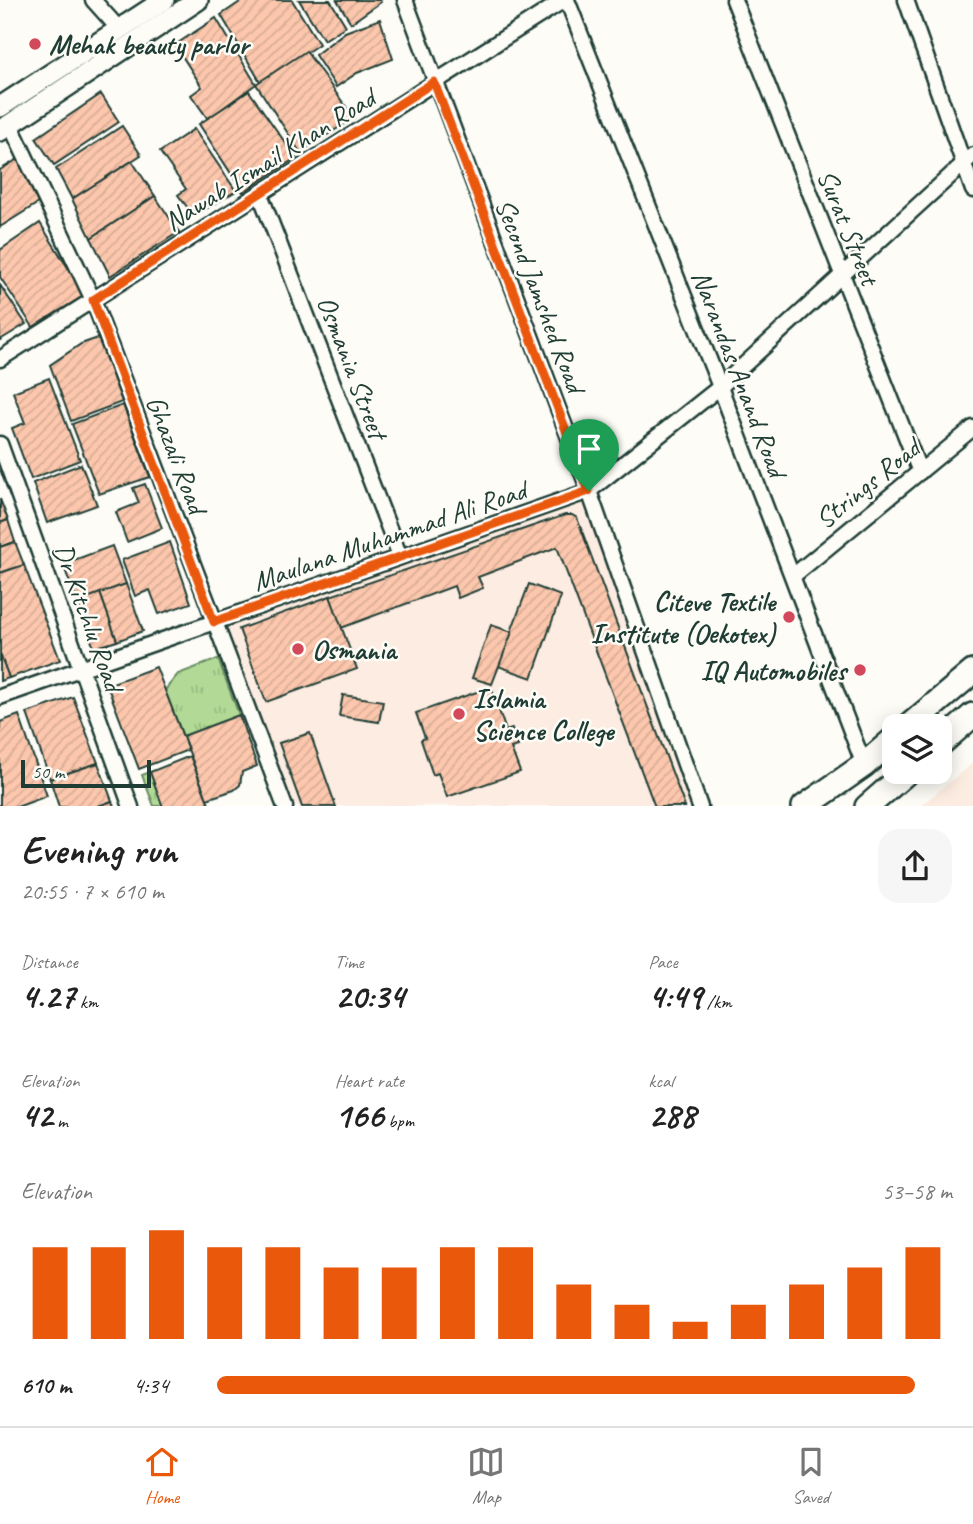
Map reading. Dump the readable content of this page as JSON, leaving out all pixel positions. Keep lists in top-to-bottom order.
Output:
{
  "streets": {
    "street": [
      "Nawab Ismail Khan Road",
      "Surat Street",
      "Second Jamshed Road",
      "Osmania Street",
      "Narandas Anand Road",
      "Ghazali Road",
      "Strings Road",
      "Maulana Muhammad Ali Road",
      "Dr Kitchlu Road"
    ]
  },
  "crossings": [
    ["Nawab Ismail Khan Road", "Second Jamshed Road"],
    ["Nawab Ismail Khan Road", "Osmania Street"],
    ["Nawab Ismail Khan Road", "Narandas Anand Road"],
    ["Nawab Ismail Khan Road", "Ghazali Road"],
    ["Surat Street", "Strings Road"],
    ["Surat Street", "Maulana Muhammad Ali Road"],
    ["Second Jamshed Road", "Maulana Muhammad Ali Road"],
    ["Osmania Street", "Maulana Muhammad Ali Road"],
    ["Narandas Anand Road", "Strings Road"],
    ["Narandas Anand Road", "Maulana Muhammad Ali Road"],
    ["Ghazali Road", "Maulana Muhammad Ali Road"],
    ["Maulana Muhammad Ali Road", "Dr Kitchlu Road"]
  ],
  "places": [
    "Mehak beauty parlor",
    "Citeve Textile Institute (Oekotex)",
    "Osmania",
    "IQ Automobiles",
    "Islamia Science College"
  ],
  "scale_bar": "50 m",
  "page": {
    "scale": "50 m",
    "heading": ["Evening run", "20:55 · 7 × 610 m"],
    "stats": [
      ["Distance", "4.27 km"],
      ["Time", "20:34"],
      ["Pace", "4:49 /km"],
      ["Elevation", "42 m"],
      ["Heart rate", "166 bpm"],
      ["kcal", "288"]
    ],
    "chart": ["Elevation", "53–58 m"],
    "list": [
      {
        "name": "610 m",
        "note": "4:34"
      }
    ],
    "tabs": ["Home", "Map", "Saved"]
  }
}
